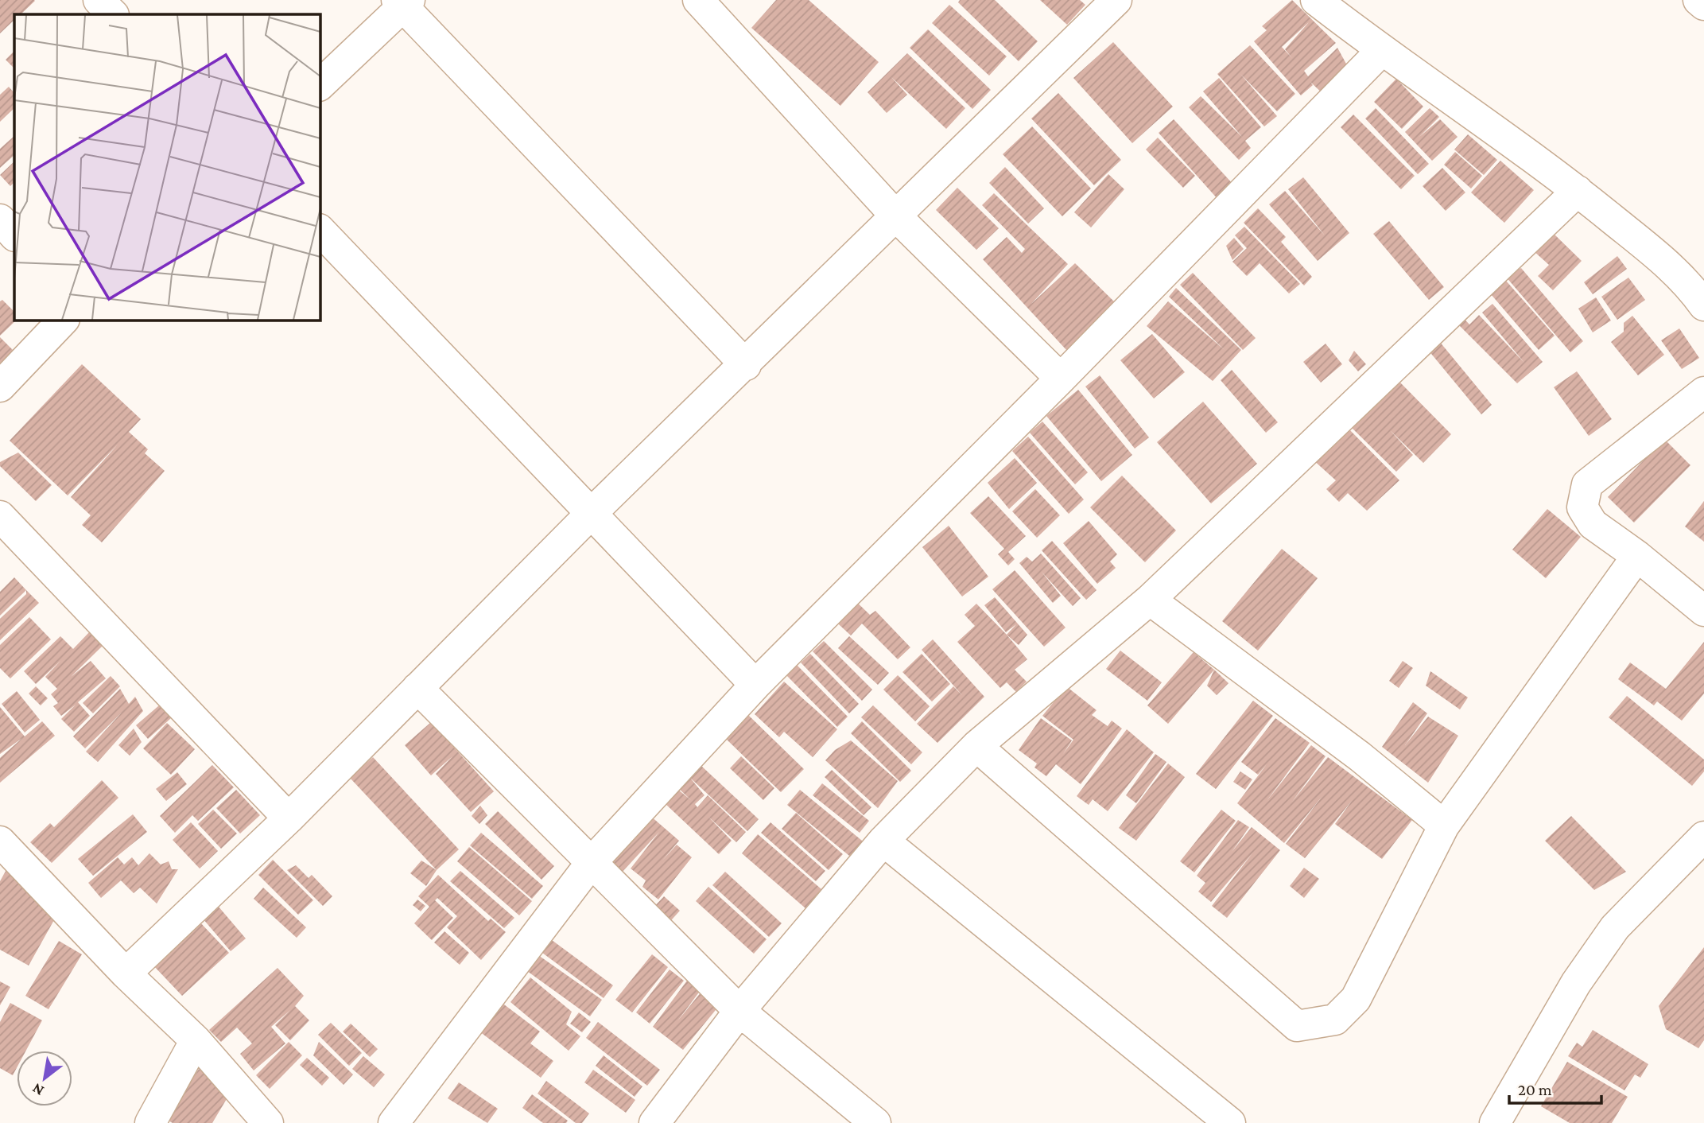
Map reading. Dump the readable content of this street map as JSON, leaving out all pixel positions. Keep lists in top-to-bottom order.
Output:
{
  "scale_bar": "20 m",
  "north": "bottom left"
}
